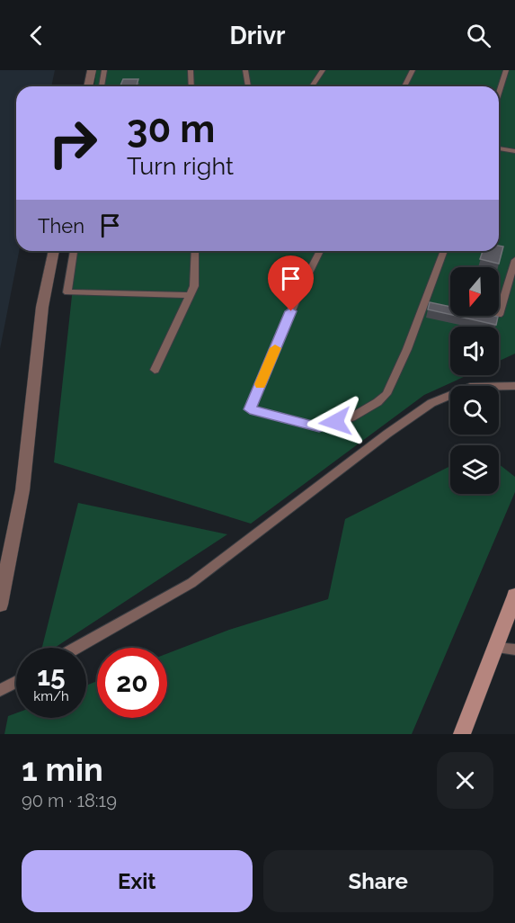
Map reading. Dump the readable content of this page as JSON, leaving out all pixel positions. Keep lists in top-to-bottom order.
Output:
{
  "north": "bottom",
  "page": {
    "header": "Drivr",
    "turn": ["30 m", "Turn right"],
    "then": "Then",
    "speed": "15 km/h",
    "limit": "20",
    "heading": ["1 min", "90 m · 18:19"],
    "buttons": ["Exit", "Share"]
  }
}
